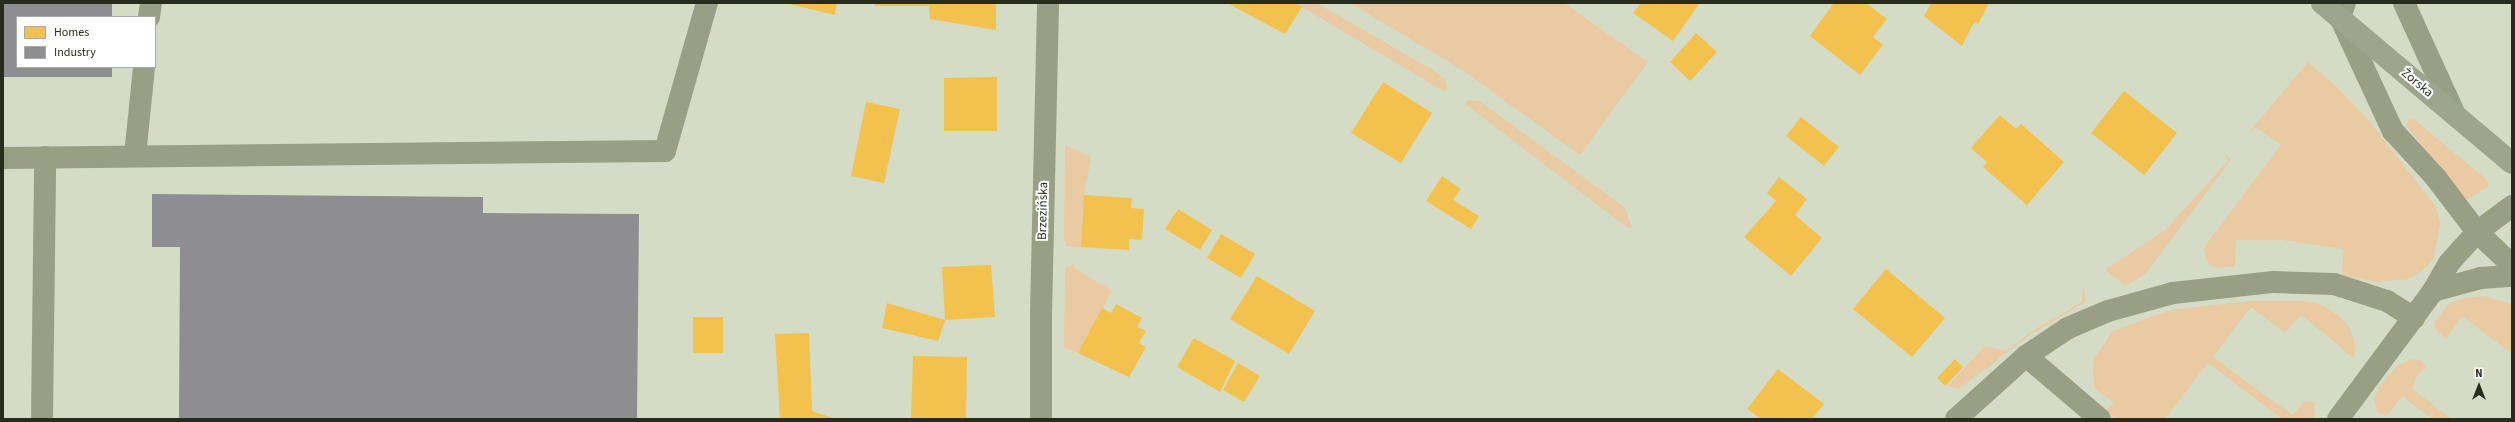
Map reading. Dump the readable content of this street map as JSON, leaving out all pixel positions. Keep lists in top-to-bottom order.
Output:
{
  "streets": {
    "main road": ["Żorska"],
    "street": ["Brzezińska"]
  },
  "legend": ["Homes", "Industry"],
  "north": "top"
}
